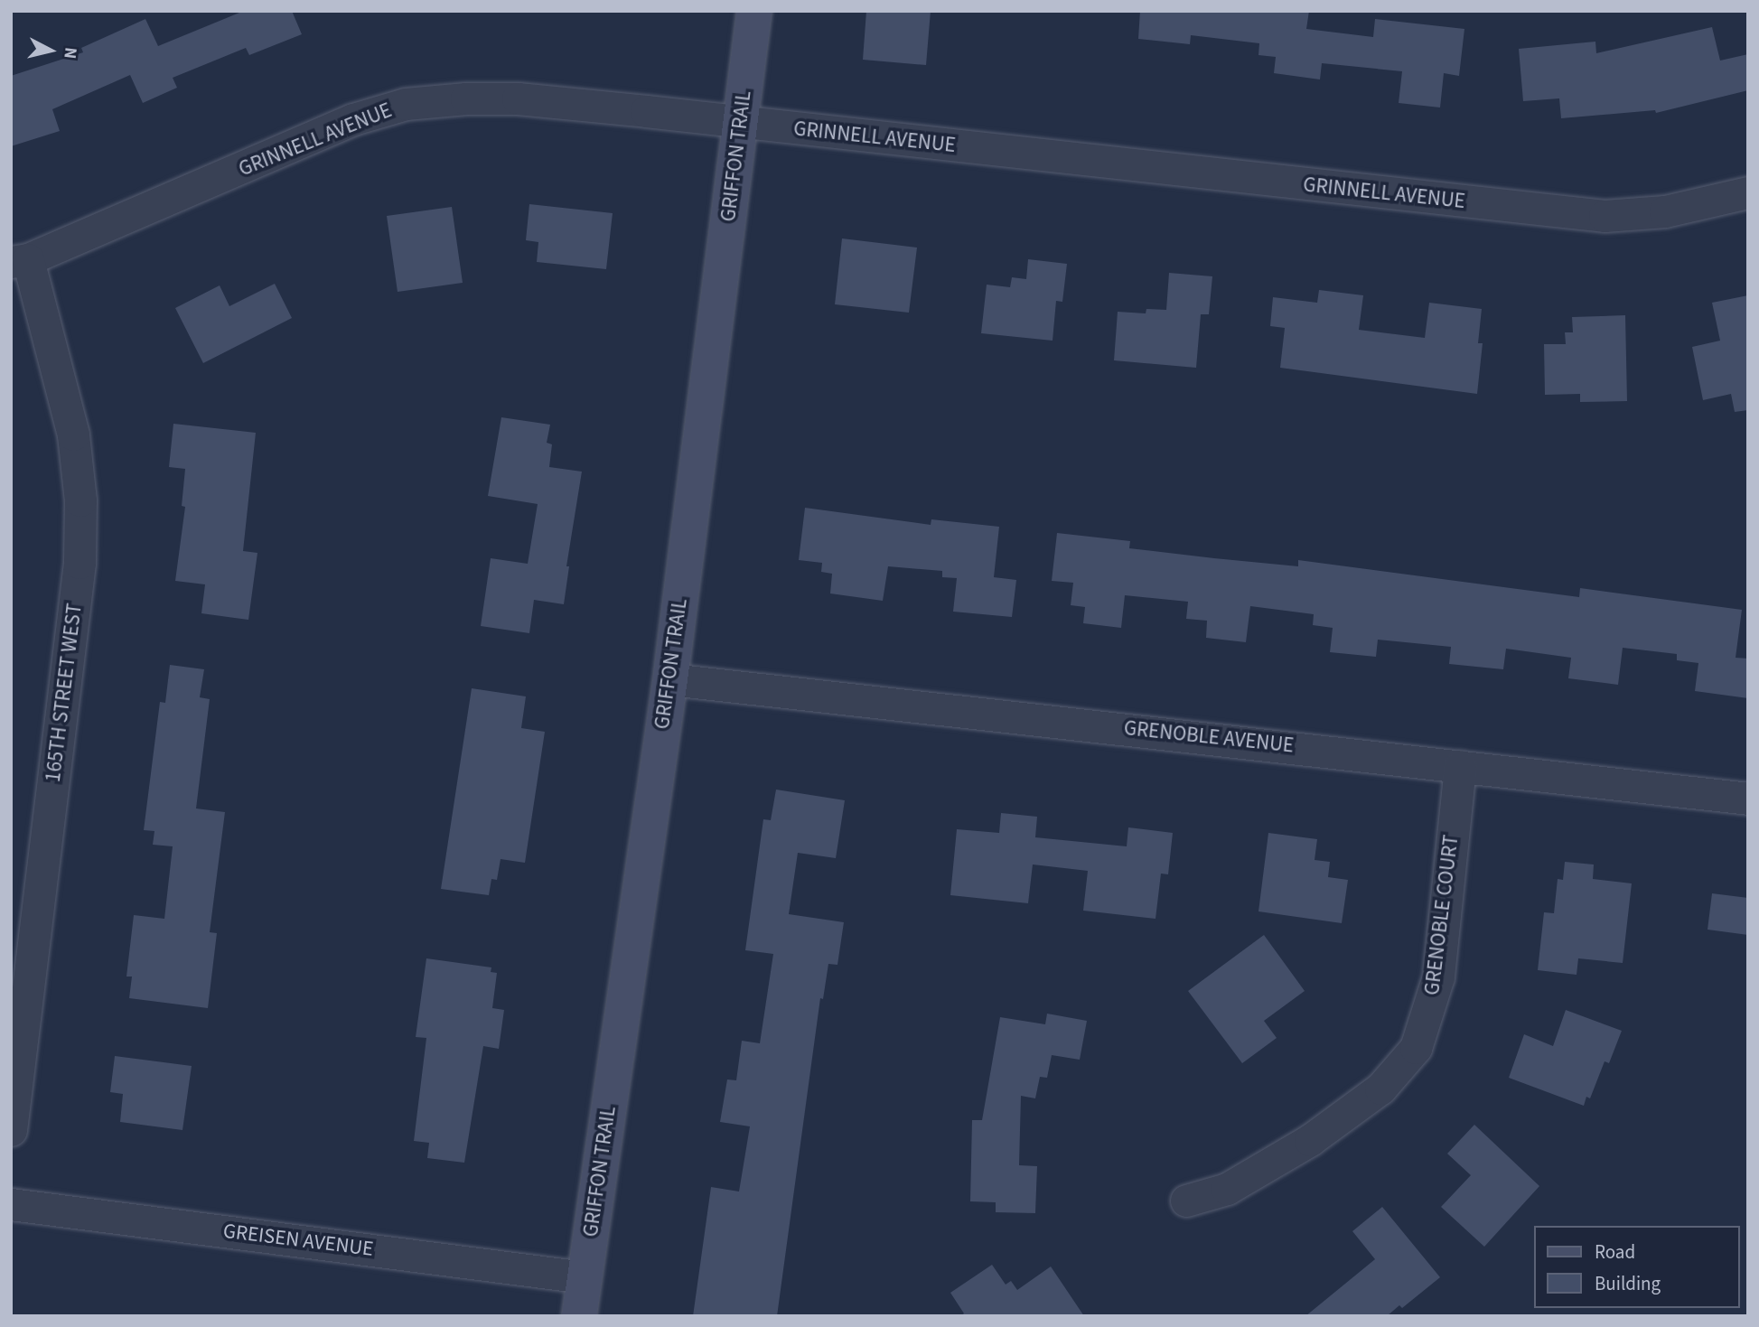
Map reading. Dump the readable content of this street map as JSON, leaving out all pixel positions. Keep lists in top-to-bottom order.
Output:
{
  "streets": {
    "street": [
      "GRINNELL AVENUE",
      "GRIFFON TRAIL",
      "165TH STREET WEST",
      "GRENOBLE AVENUE",
      "GRENOBLE COURT",
      "GREISEN AVENUE"
    ]
  },
  "crossings": [
    ["GRINNELL AVENUE", "GRIFFON TRAIL"],
    ["GRINNELL AVENUE", "165TH STREET WEST"],
    ["GRIFFON TRAIL", "GRENOBLE AVENUE"],
    ["GRIFFON TRAIL", "GREISEN AVENUE"],
    ["GRENOBLE AVENUE", "GRENOBLE COURT"]
  ],
  "legend": ["Road", "Building"],
  "north": "right"
}
